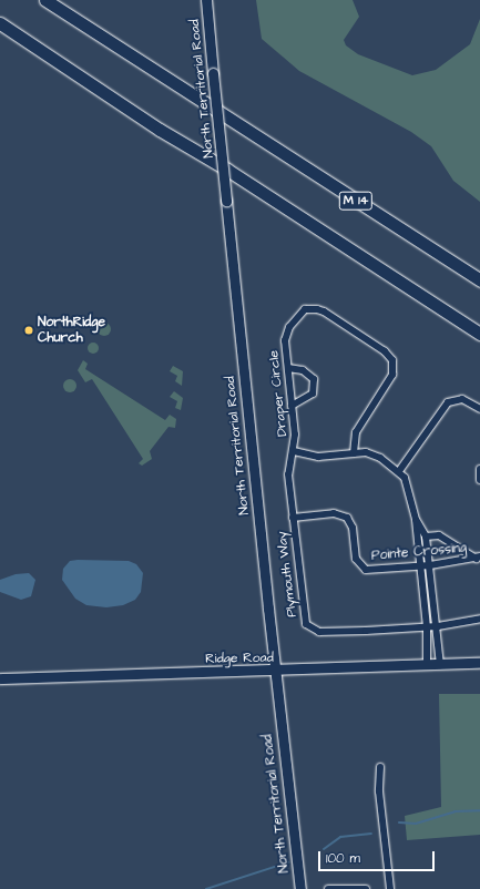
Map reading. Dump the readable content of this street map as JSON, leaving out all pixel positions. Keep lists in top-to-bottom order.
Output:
{
  "streets": {
    "highway": ["M 14"],
    "main road": ["North Territorial Road", "Ridge Road"],
    "street": ["Draper Circle", "Pointe Crossing", "Plymouth Way"]
  },
  "crossings": [
    ["North Territorial Road", "Ridge Road"],
    ["Draper Circle", "Plymouth Way"],
    ["Pointe Crossing", "Plymouth Way"]
  ],
  "places": ["NorthRidge Church"],
  "scale_bar": "100 m"
}
